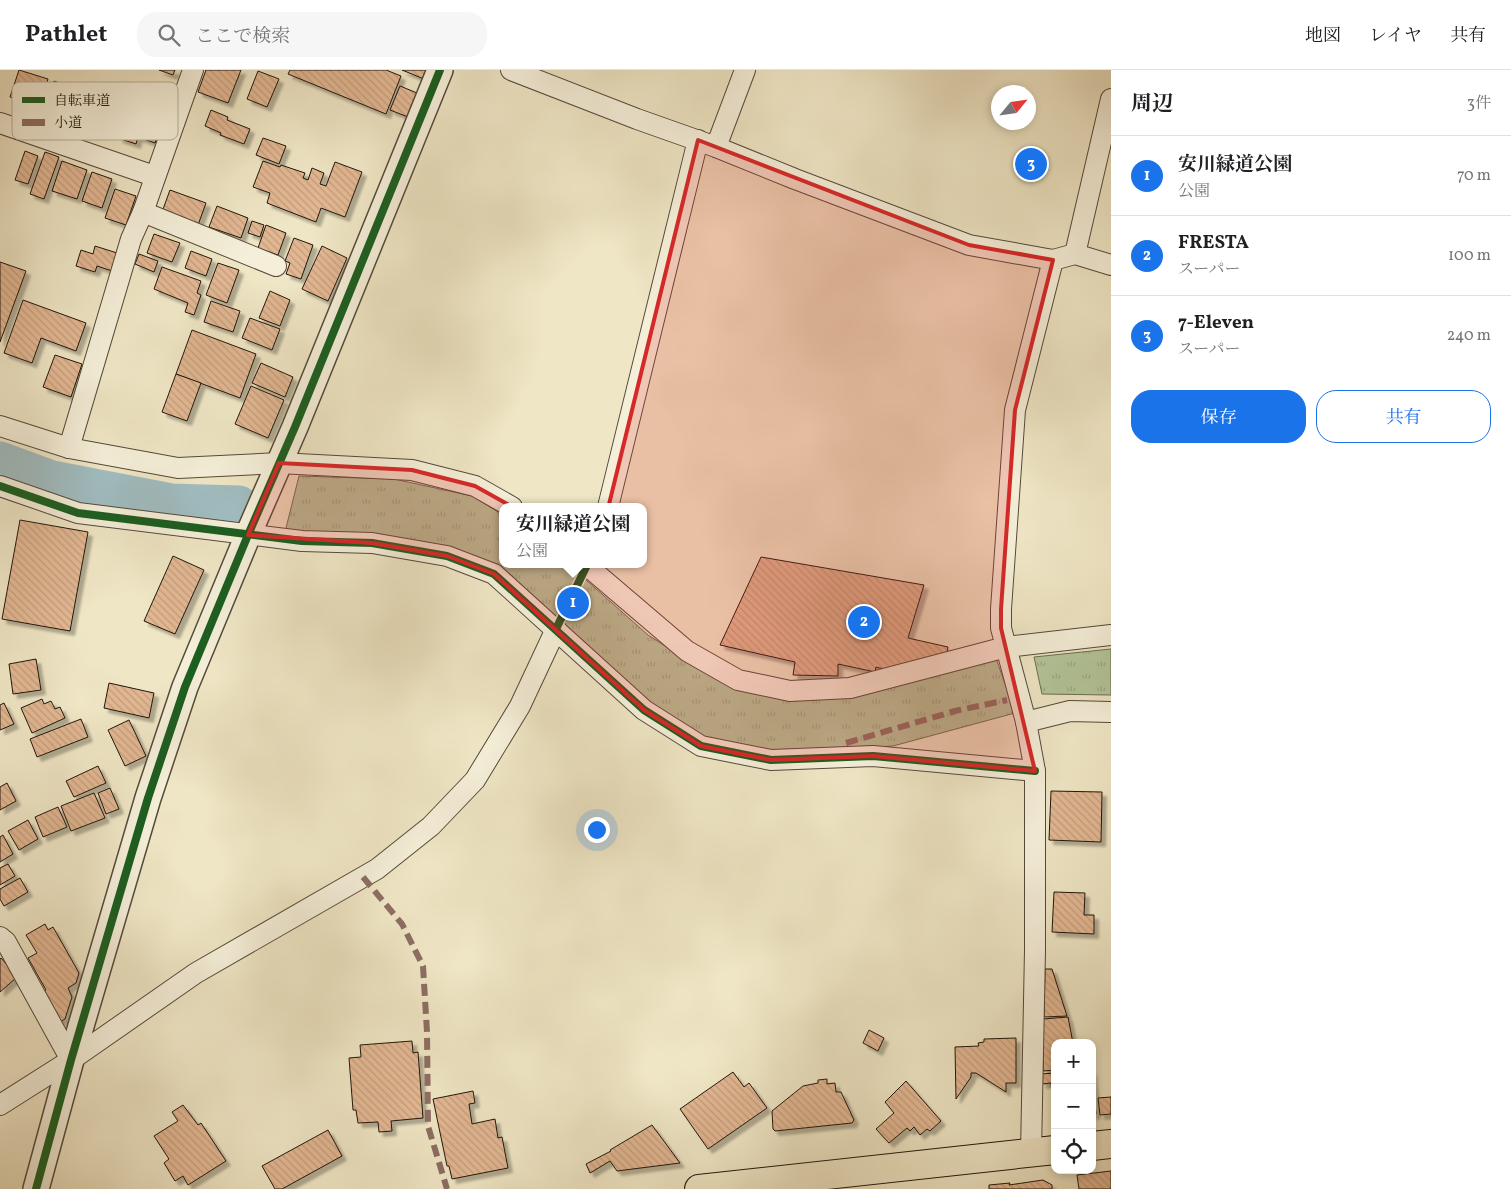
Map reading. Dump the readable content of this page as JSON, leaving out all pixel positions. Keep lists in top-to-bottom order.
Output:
{
  "legend": ["自転車道", "小道"],
  "north": "top right",
  "page": {
    "header": "Pathlet",
    "search": "ここで検索",
    "nav": ["地図", "レイヤ", "共有"],
    "heading": ["周辺", "3件"],
    "list": [
      {
        "mark": "1",
        "name": "安川緑道公園",
        "note": "公園",
        "value": "70 m"
      },
      {
        "mark": "2",
        "name": "FRESTA",
        "note": "スーパー",
        "value": "100 m"
      },
      {
        "mark": "3",
        "name": "7-Eleven",
        "note": "スーパー",
        "value": "240 m"
      }
    ],
    "pins": ["3", "1", "2"],
    "buttons": ["保存", "共有"],
    "popup": ["安川緑道公園", "公園"],
    "map_buttons": ["+", "−"]
  }
}
